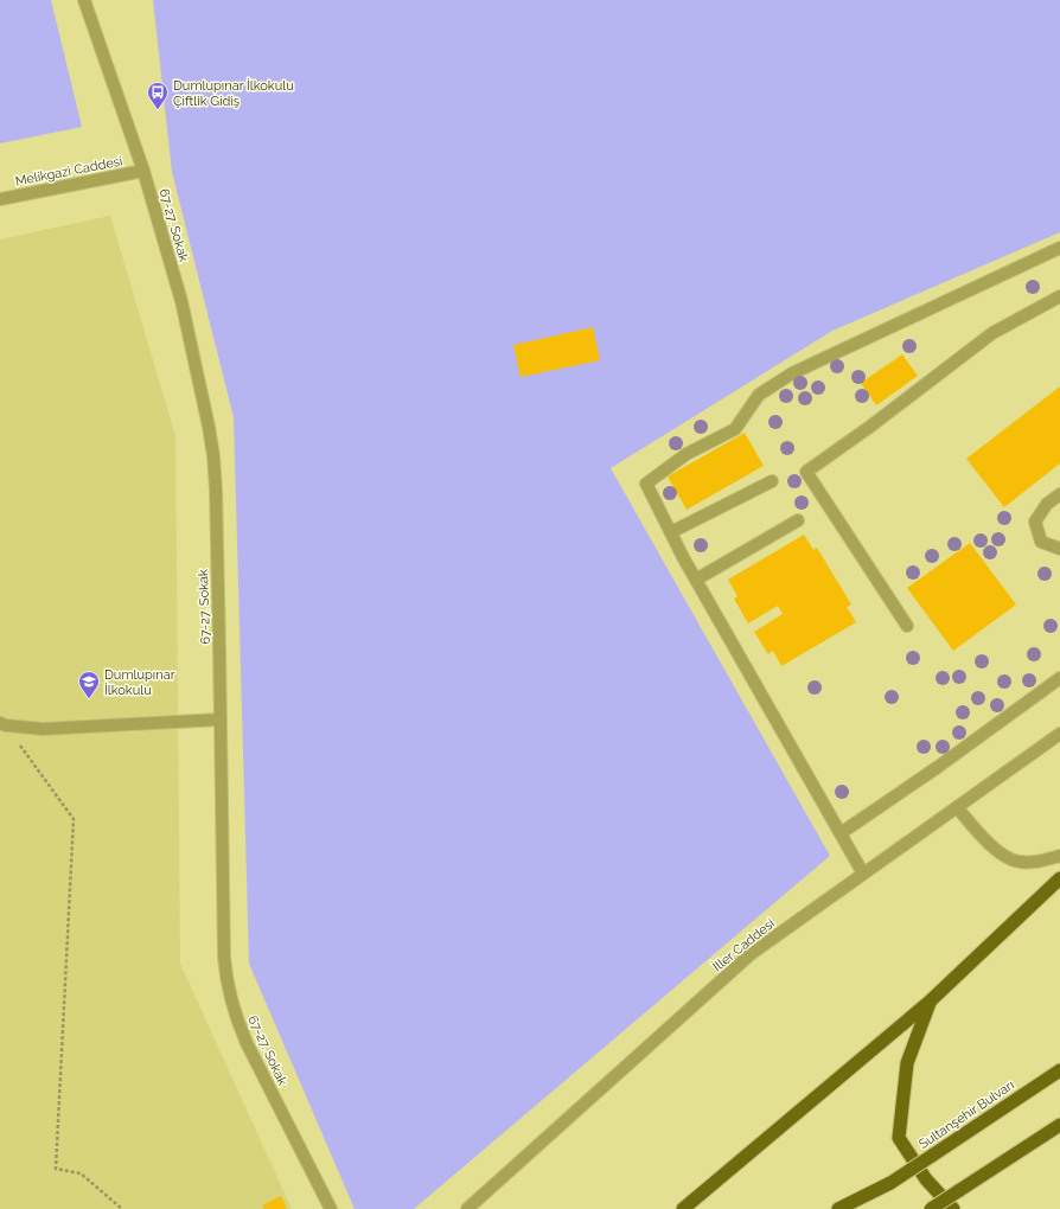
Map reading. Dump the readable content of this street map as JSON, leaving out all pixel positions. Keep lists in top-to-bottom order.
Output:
{
  "streets": {
    "highway": ["Sultanşehir Bulvarı"],
    "street": ["Melikgazi Caddesi", "67-27. Sokak", "İller Caddesi"]
  },
  "crossings": [
    ["Melikgazi Caddesi", "67-27. Sokak"]
  ],
  "places": {
    "bus stop": ["Dumlupınar İlkokulu Çiftlik Gidiş"],
    "school or university": ["Dumlupınar İlkokulu"]
  }
}
